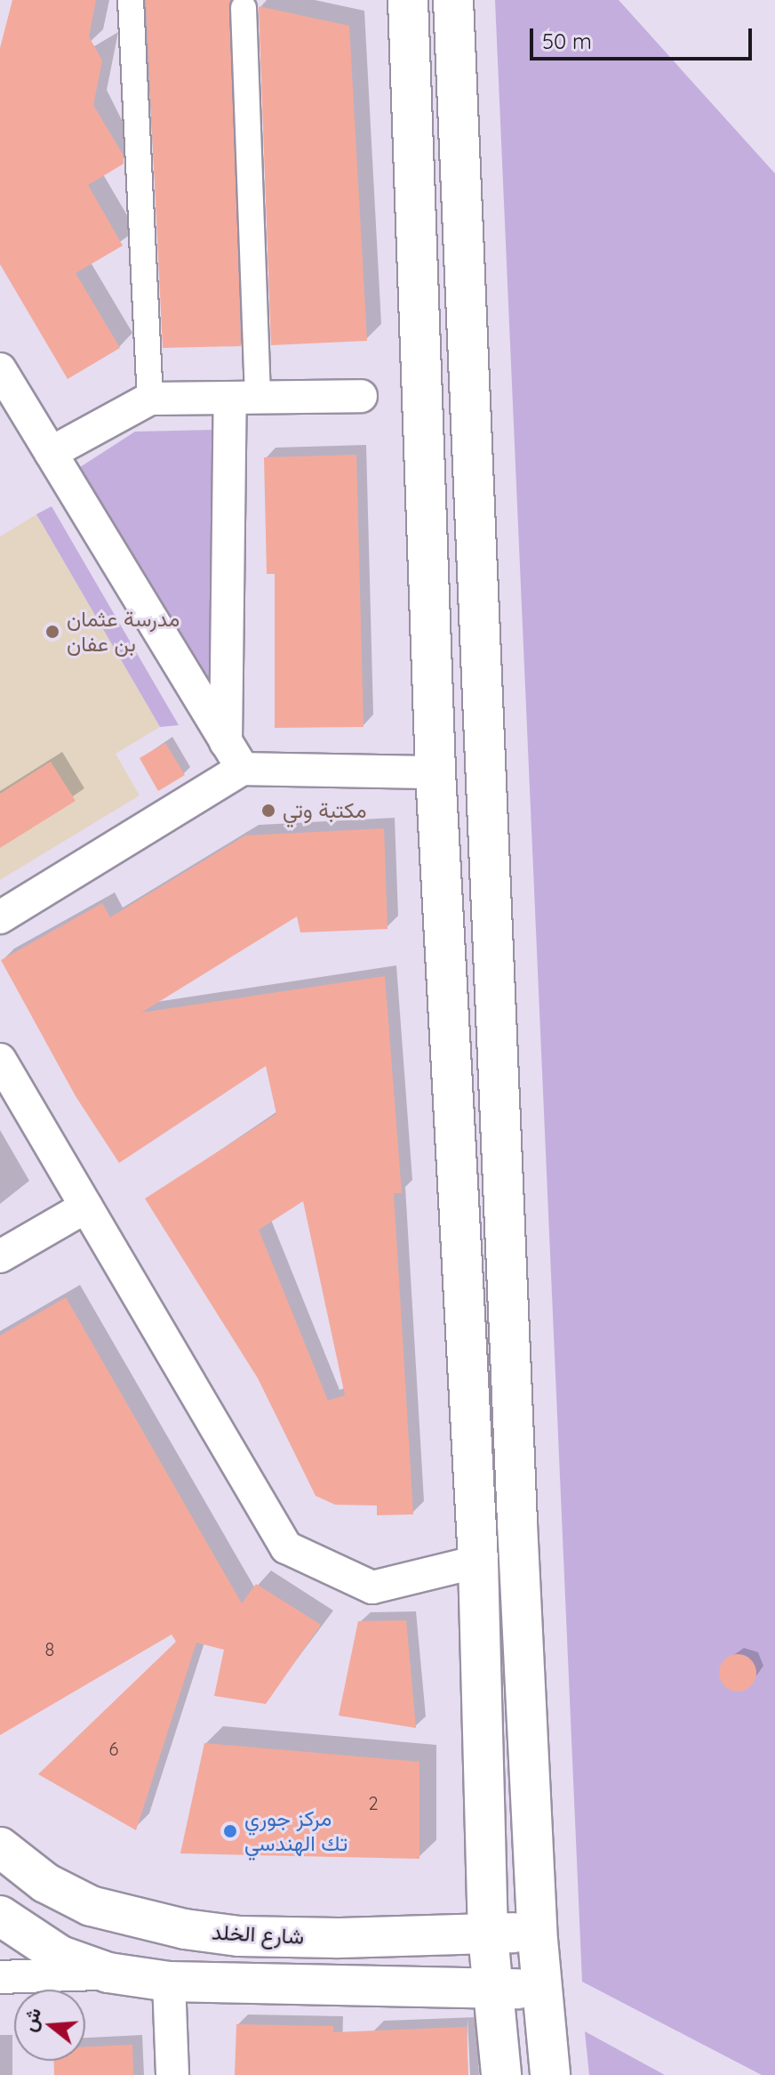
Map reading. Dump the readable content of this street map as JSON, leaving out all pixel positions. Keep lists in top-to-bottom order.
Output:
{
  "streets": {
    "street": ["شارع الخلد"]
  },
  "places": ["مدرسة عثمان بن عفان", "مكتبة وتي", "مركز جوري تك الهندسي"],
  "house_numbers": ["8", "6", "2"],
  "scale_bar": "50 m",
  "north": "left"
}
